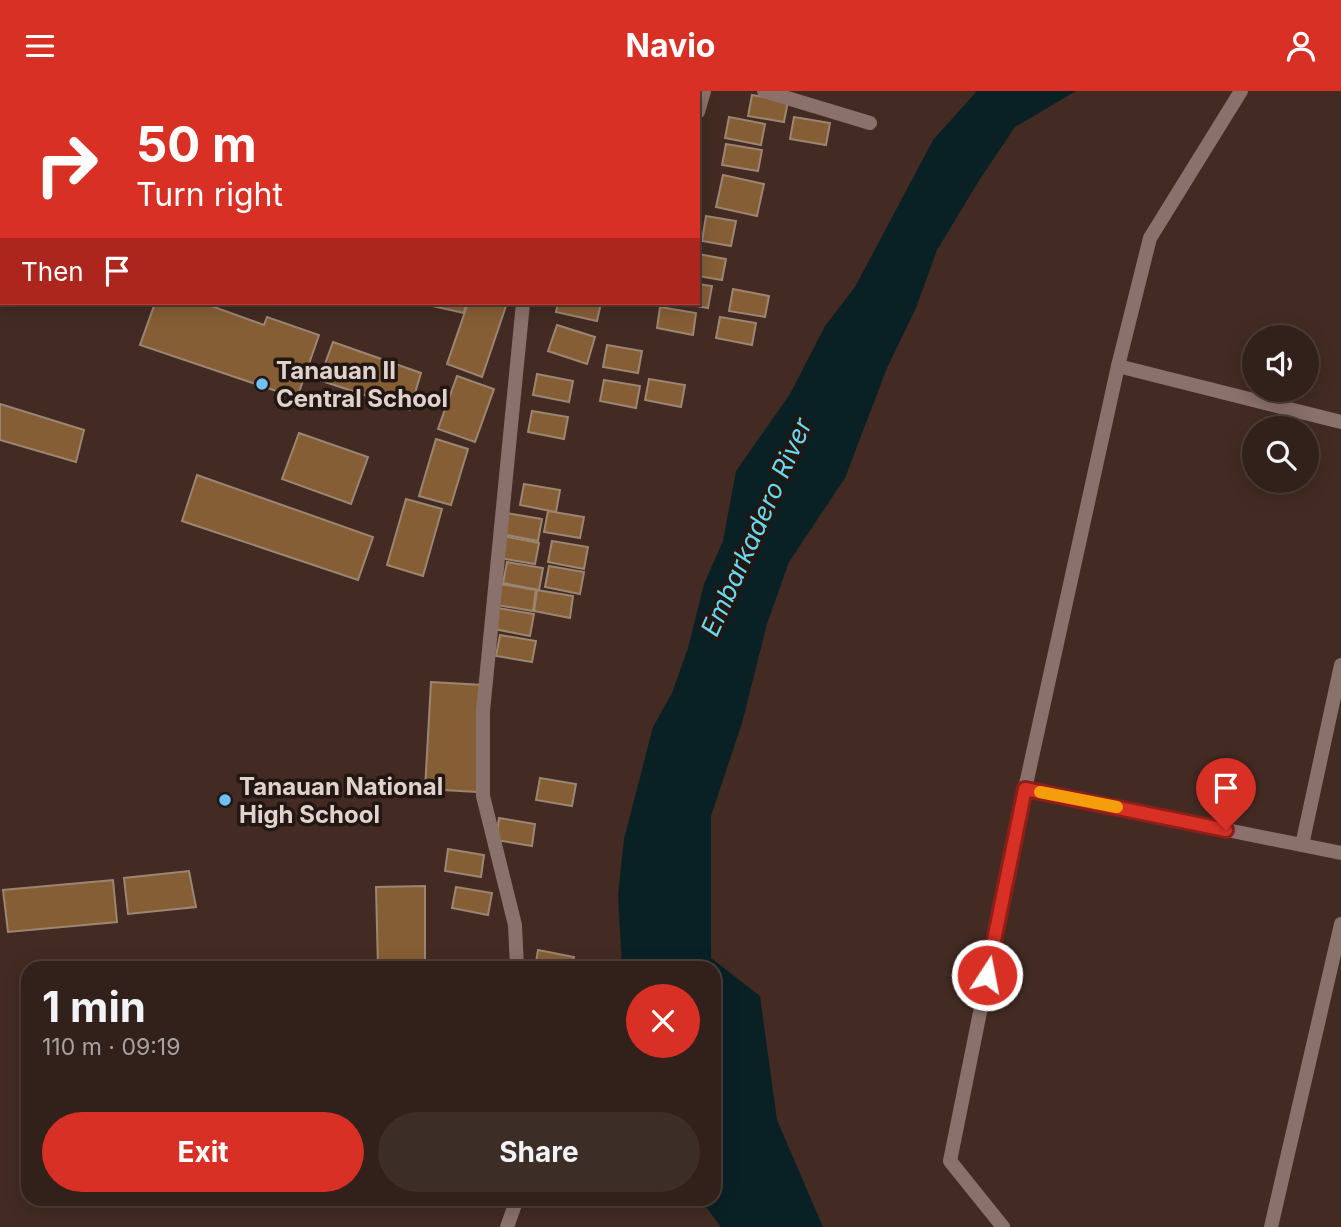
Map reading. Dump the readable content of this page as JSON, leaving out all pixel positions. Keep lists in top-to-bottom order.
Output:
{
  "water": ["Embarkadero River"],
  "places": ["Tanauan II Central School", "Tanauan National High School"],
  "page": {
    "header": "Navio",
    "turn": ["50 m", "Turn right"],
    "then": "Then",
    "heading": ["1 min", "110 m · 09:19"],
    "buttons": ["Exit", "Share"]
  }
}
